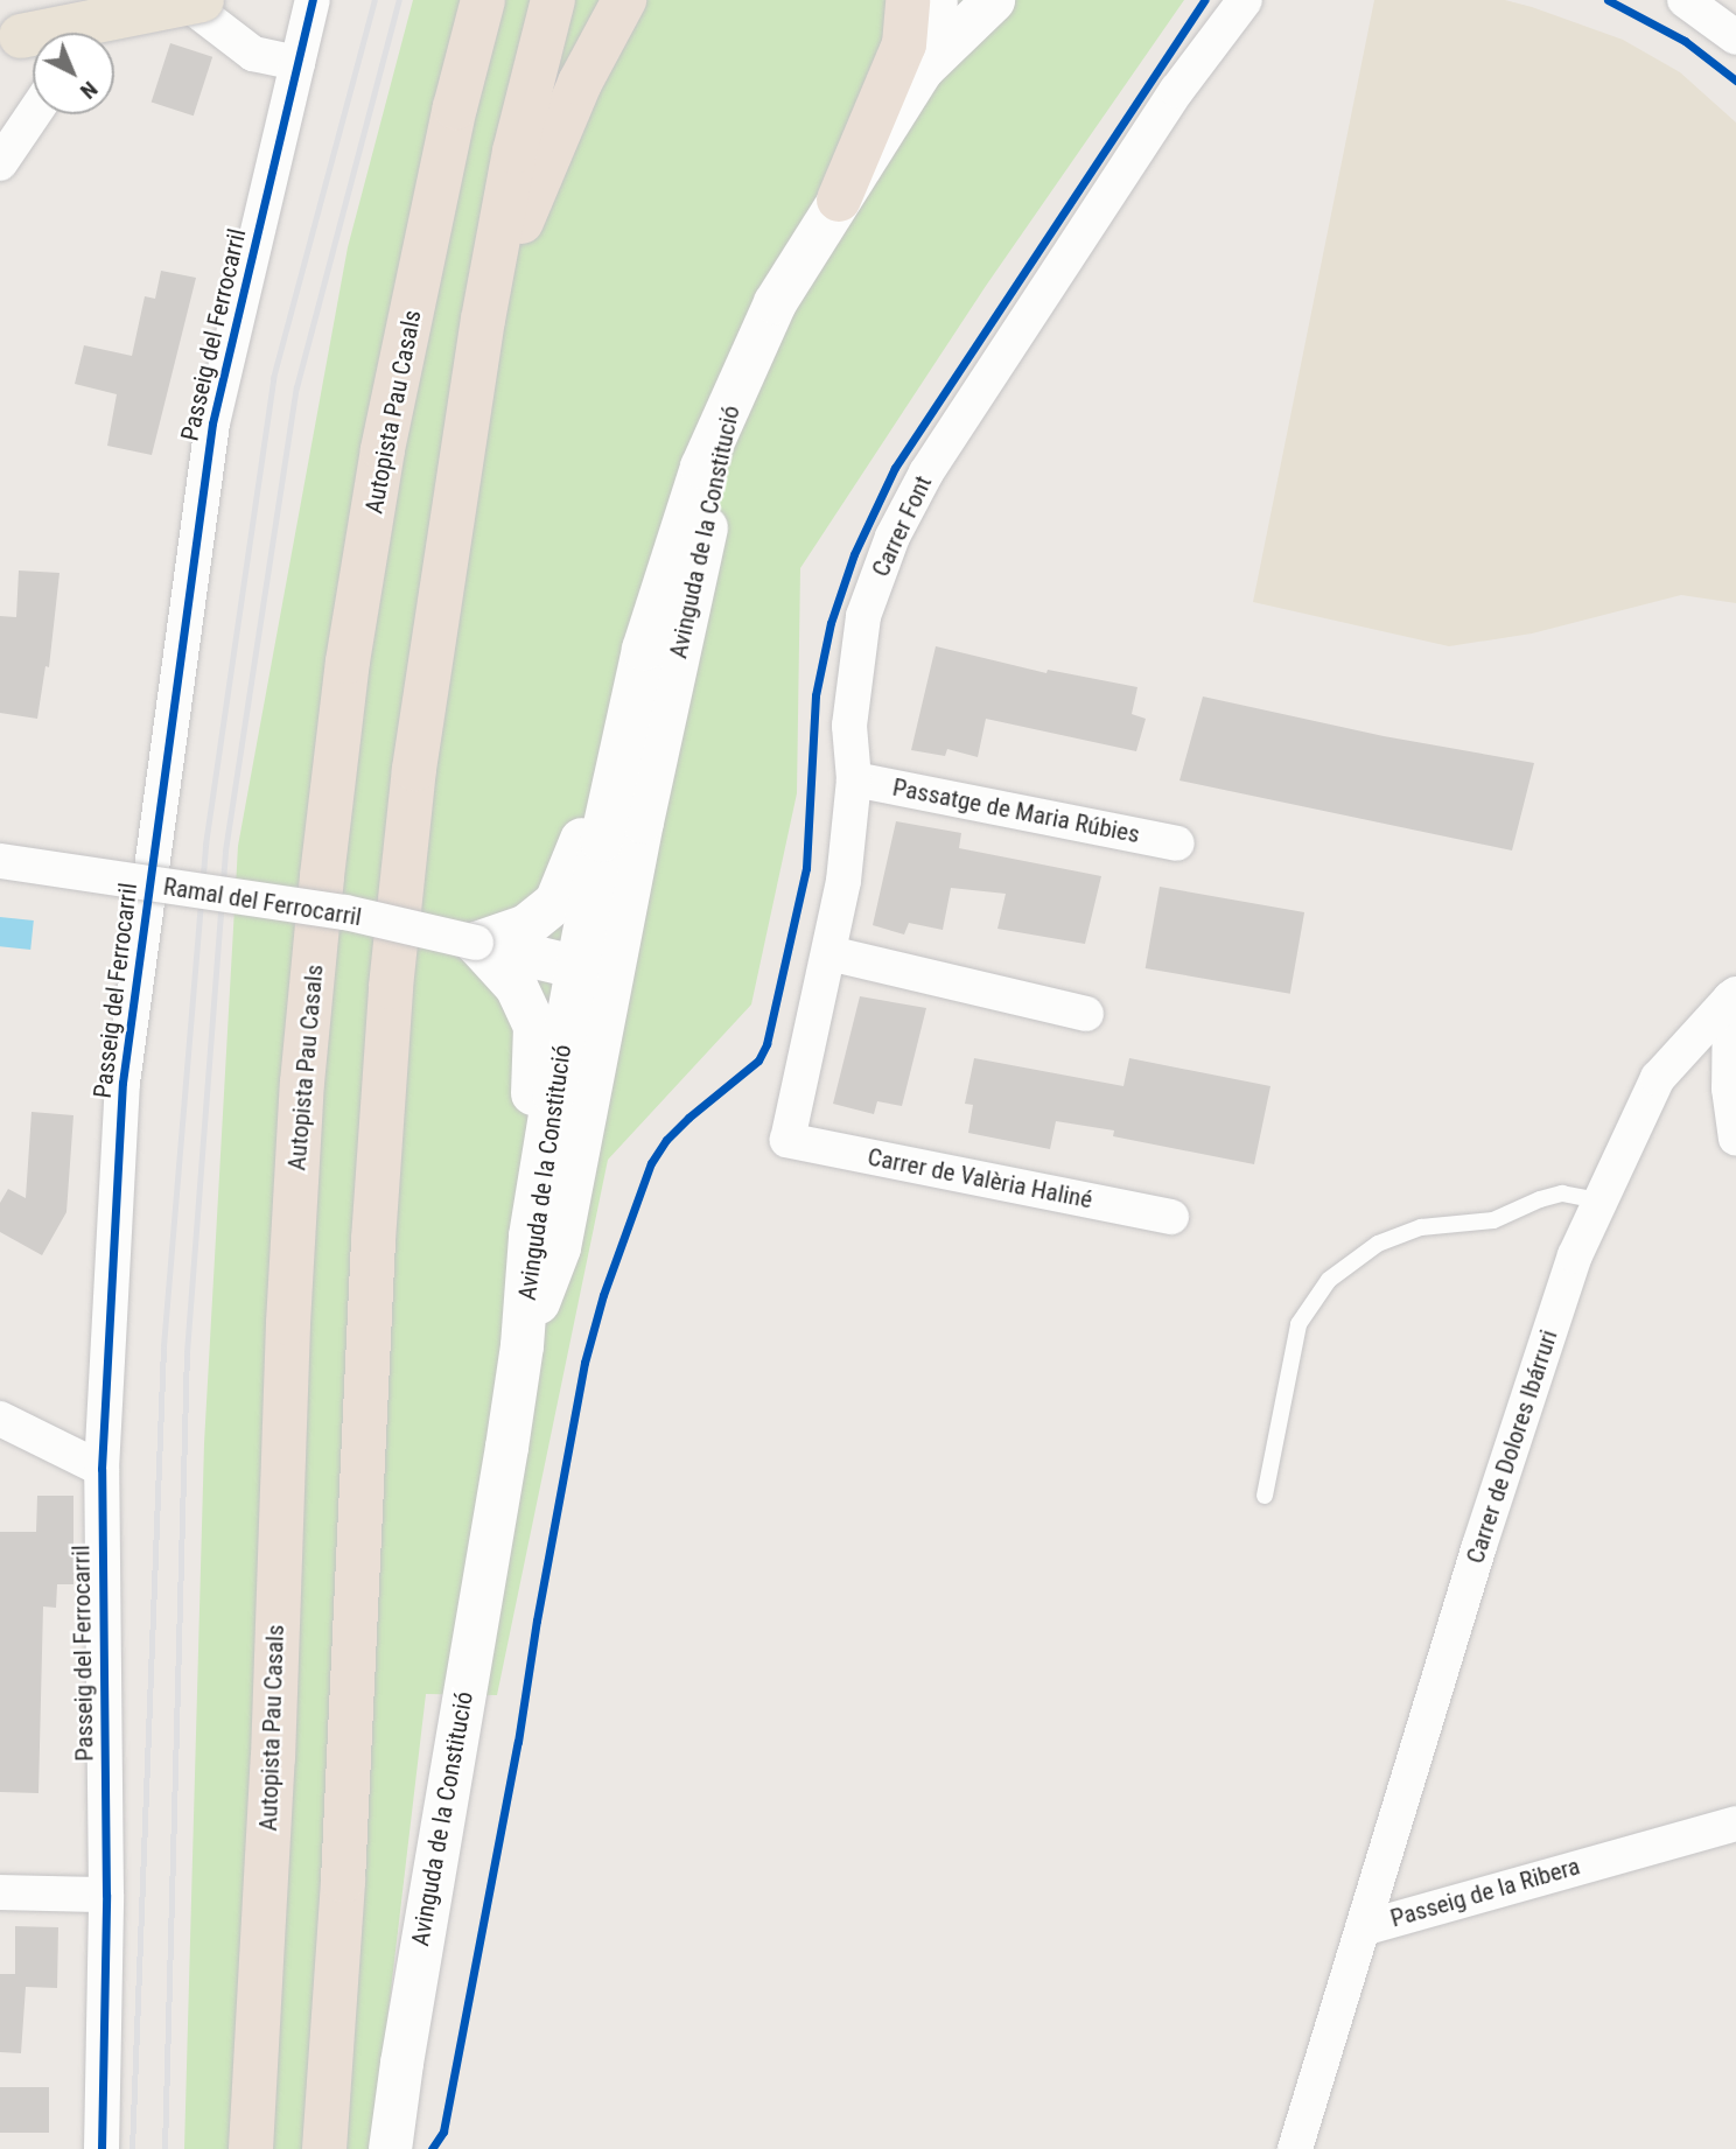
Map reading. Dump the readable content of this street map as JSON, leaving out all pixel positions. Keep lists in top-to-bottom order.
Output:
{
  "streets": {
    "highway": ["Autopista Pau Casals"],
    "street": [
      "Passeig del Ferrocarril",
      "Carrer Font",
      "Avinguda de la Constitució",
      "Passatge de Maria Rúbies",
      "Ramal del Ferrocarril",
      "Carrer de Valèria Haliné",
      "Carrer de Dolores Ibárruri",
      "Passeig de la Ribera"
    ]
  },
  "crossings": [
    ["Carrer Font", "Passatge de Maria Rúbies"],
    ["Carrer Font", "Carrer de Valèria Haliné"],
    ["Carrer de Dolores Ibárruri", "Passeig de la Ribera"]
  ],
  "north": "bottom right"
}
